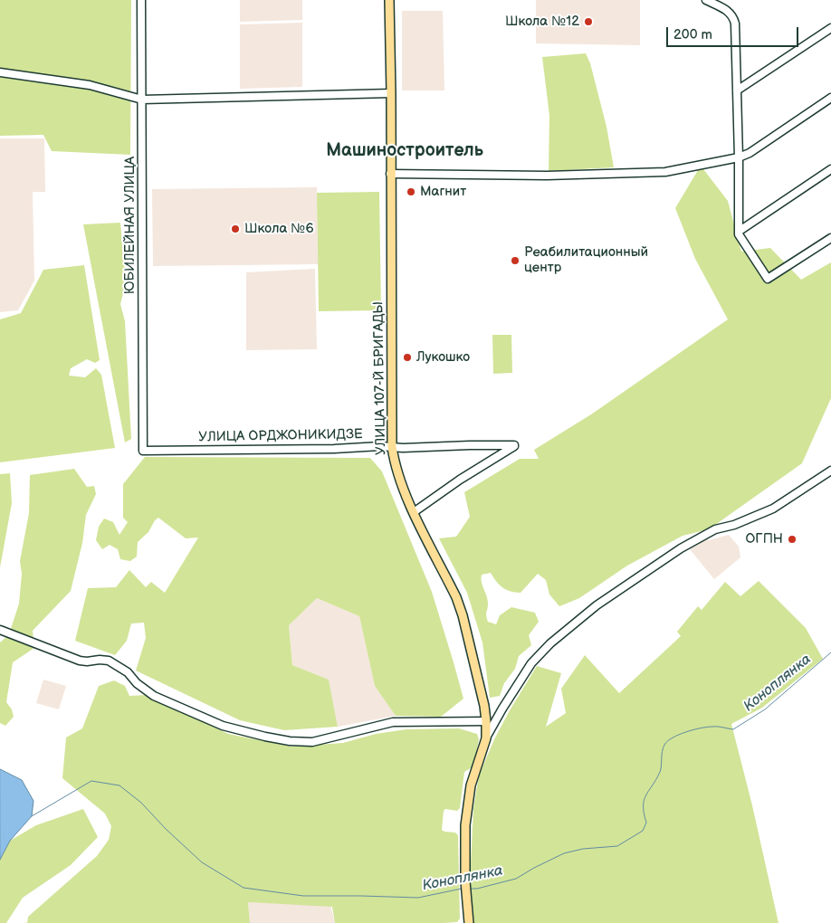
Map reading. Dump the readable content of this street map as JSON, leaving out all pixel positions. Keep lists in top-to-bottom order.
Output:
{
  "streets": {
    "main road": ["УЛИЦА 107-Й БРИГАДЫ"],
    "street": ["ЮБИЛЕЙНАЯ УЛИЦА", "УЛИЦА ОРДЖОНИКИДЗЕ"]
  },
  "crossings": [
    ["ЮБИЛЕЙНАЯ УЛИЦА", "УЛИЦА ОРДЖОНИКИДЗЕ"],
    ["УЛИЦА 107-Й БРИГАДЫ", "УЛИЦА ОРДЖОНИКИДЗЕ"]
  ],
  "districts": ["Машиностроитель"],
  "water": ["Коноплянка"],
  "places": [
    "Школа №12",
    "Магнит",
    "Школа №6",
    "Реабилитационный центр",
    "Лукошко",
    "ОГПН"
  ],
  "scale_bar": "200 m"
}
